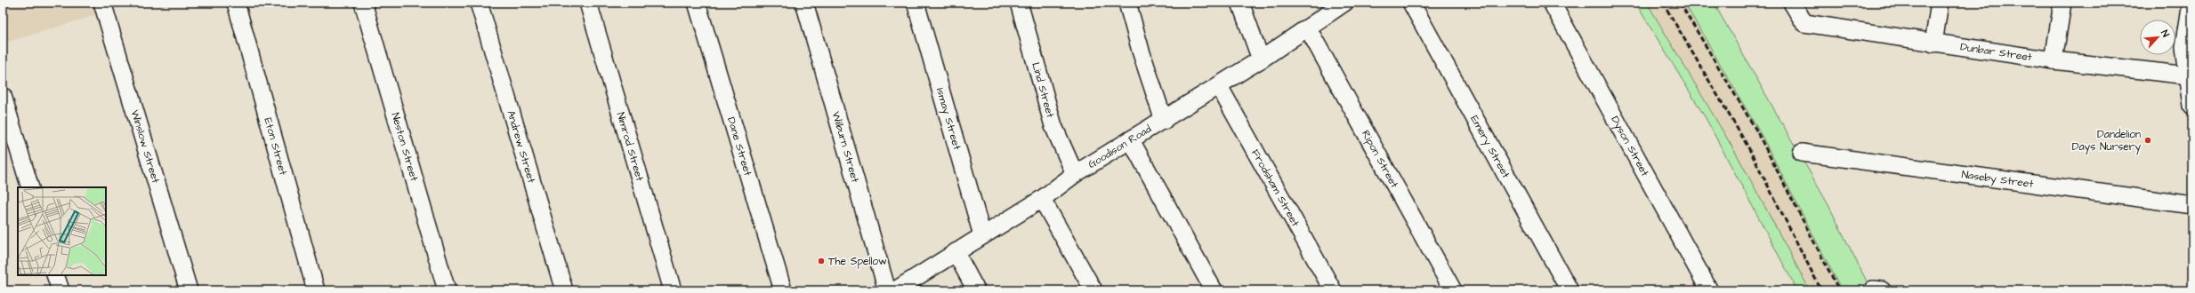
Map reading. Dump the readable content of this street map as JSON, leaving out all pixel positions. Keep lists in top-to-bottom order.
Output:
{
  "streets": {
    "street": [
      "Dunbar Street",
      "Lind Street",
      "Ismay Street",
      "Winslow Street",
      "Eton Street",
      "Neston Street",
      "Andrew Street",
      "Nimrod Street",
      "Dane Street",
      "Wilburn Street",
      "Emery Street",
      "Dyson Street",
      "Goodison Road",
      "Ripon Street",
      "Naseby Street",
      "Frodsham Street"
    ]
  },
  "crossings": [
    ["Lind Street", "Goodison Road"],
    ["Ismay Street", "Goodison Road"],
    ["Goodison Road", "Ripon Street"],
    ["Goodison Road", "Frodsham Street"]
  ],
  "places": ["Dandelion Days Nursery", "The Spellow"],
  "north": "top right"
}
